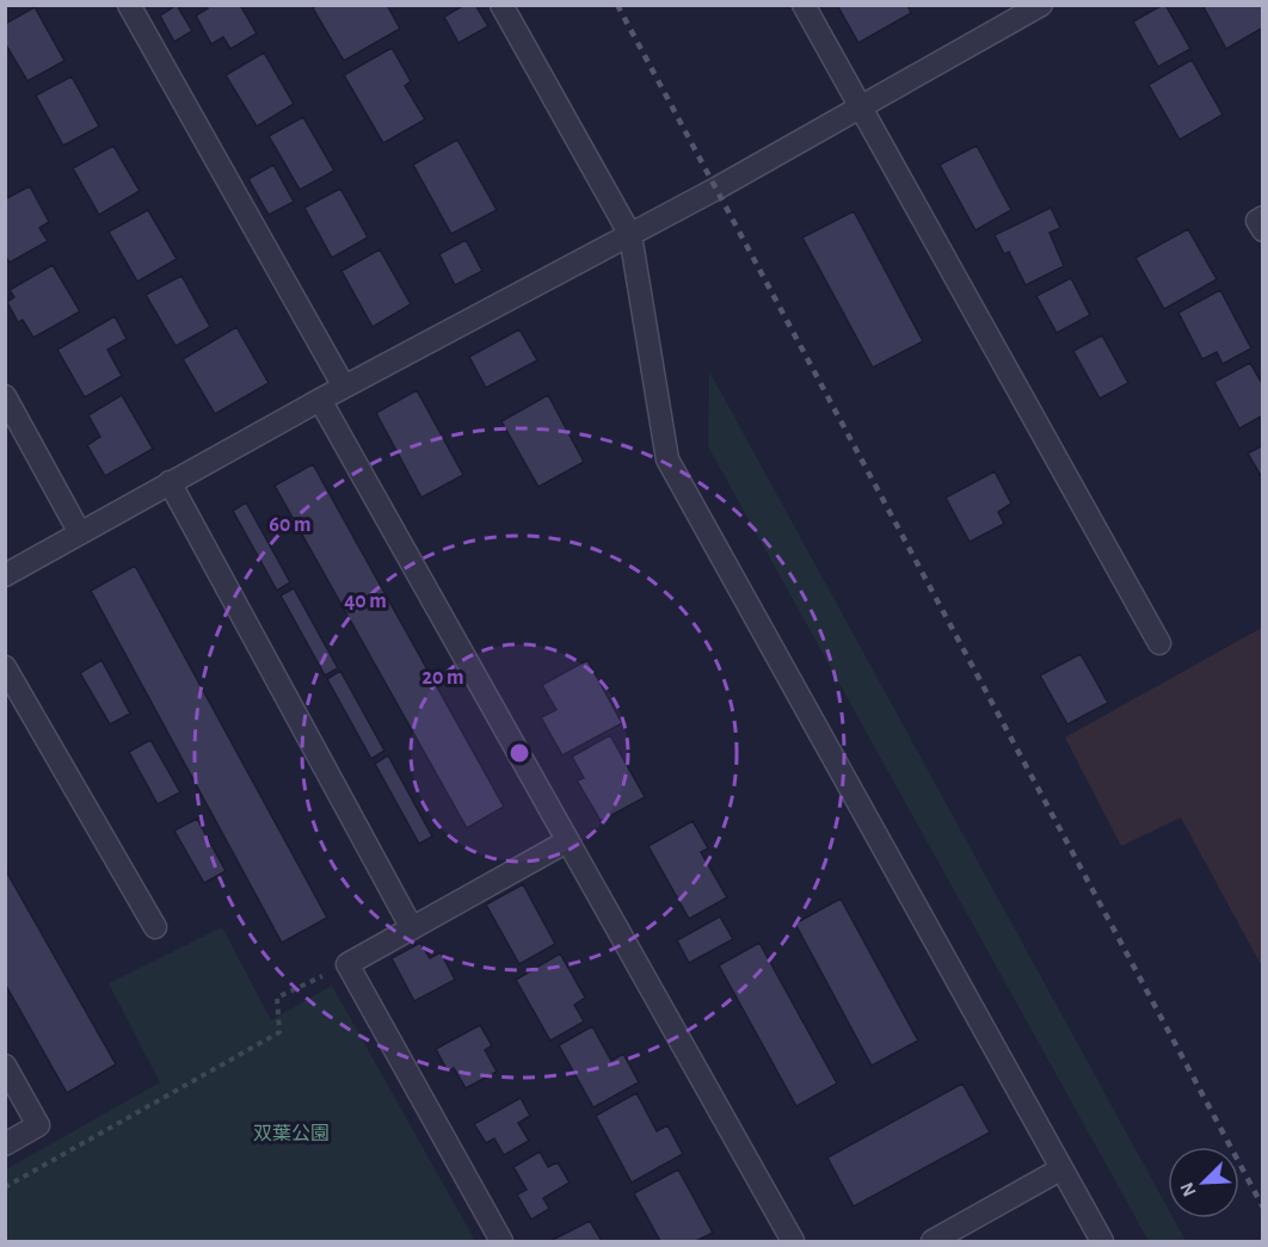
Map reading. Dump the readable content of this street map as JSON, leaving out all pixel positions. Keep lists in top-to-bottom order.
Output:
{
  "parks": ["双葉公園"],
  "north": "bottom left",
  "rings": ["60 m", "40 m", "20 m"]
}
